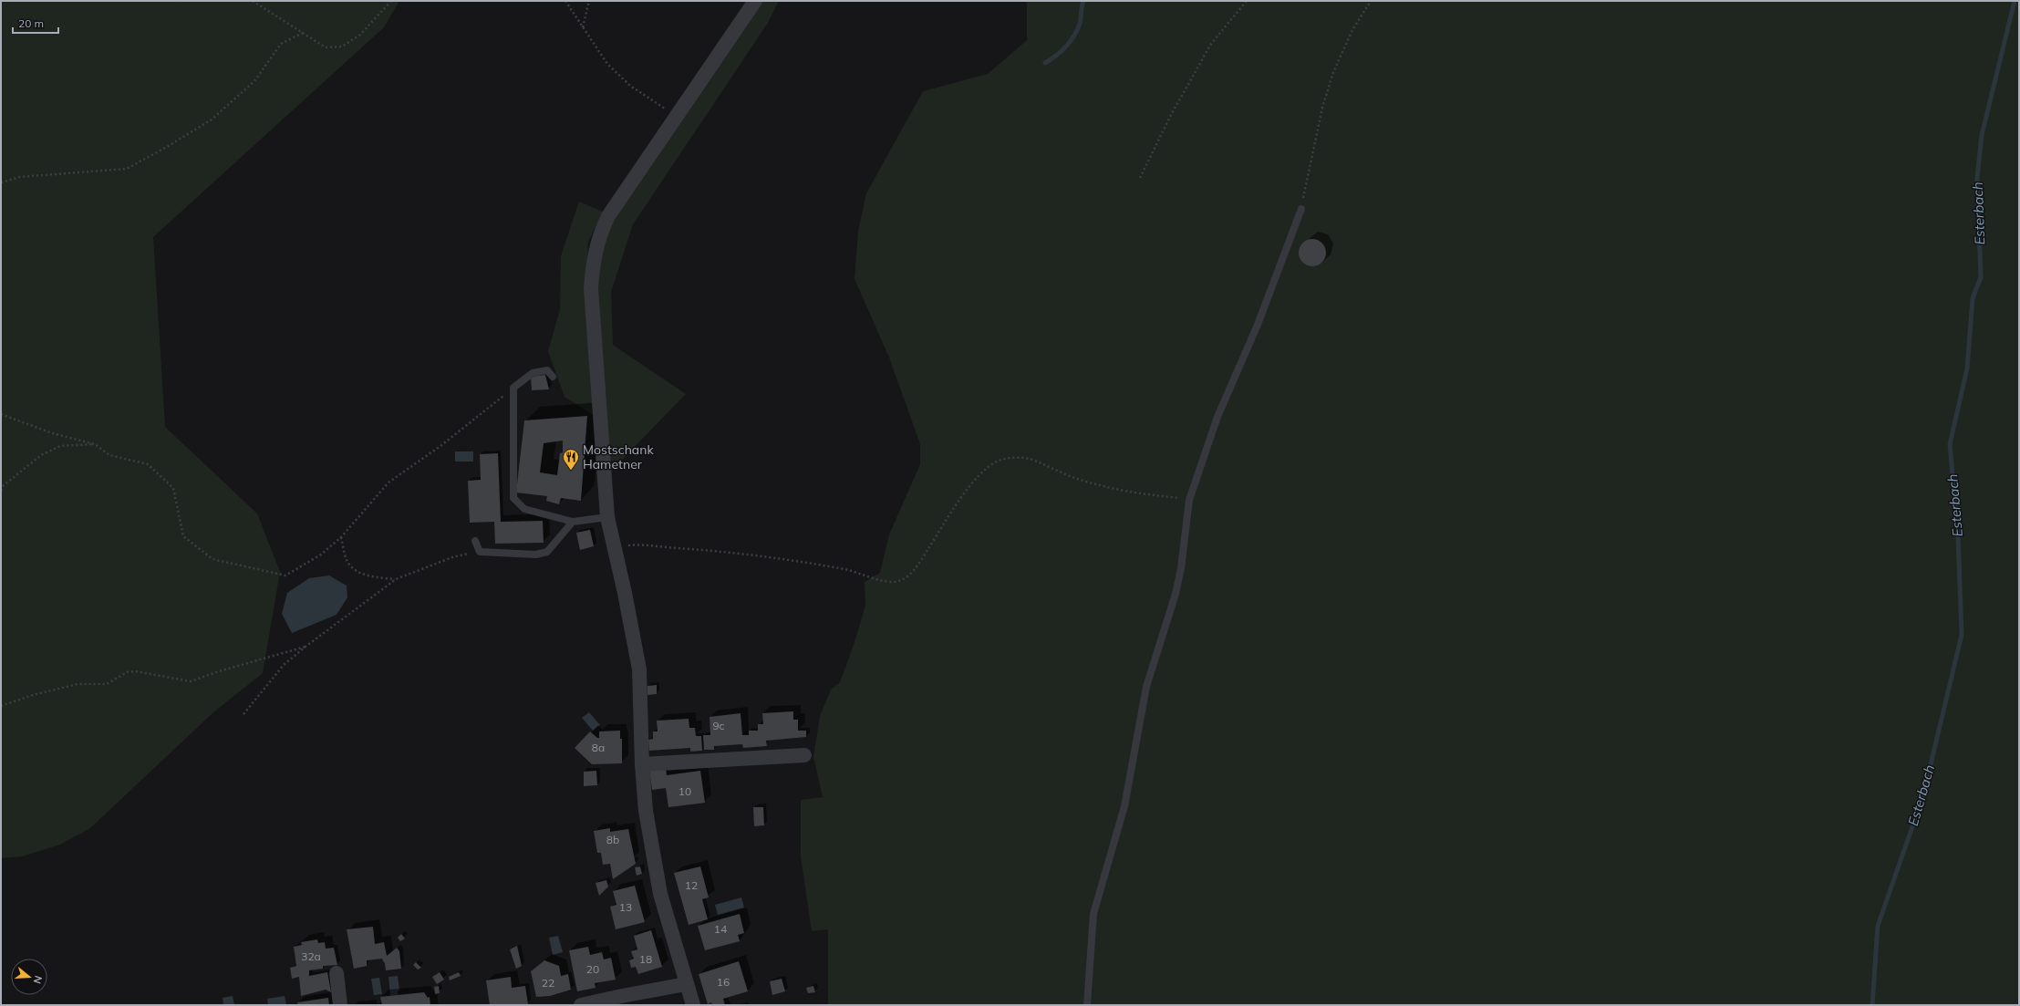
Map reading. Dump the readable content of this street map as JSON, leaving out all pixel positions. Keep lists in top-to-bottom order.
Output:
{
  "water": ["Esterbach"],
  "places": {
    "restaurant": ["Mostschank Hametner"]
  },
  "house_numbers": [
    "9c",
    "8a",
    "10",
    "8b",
    "12",
    "13",
    "14",
    "32a",
    "18",
    "20",
    "16",
    "22"
  ],
  "scale_bar": "20 m",
  "north": "right"
}
